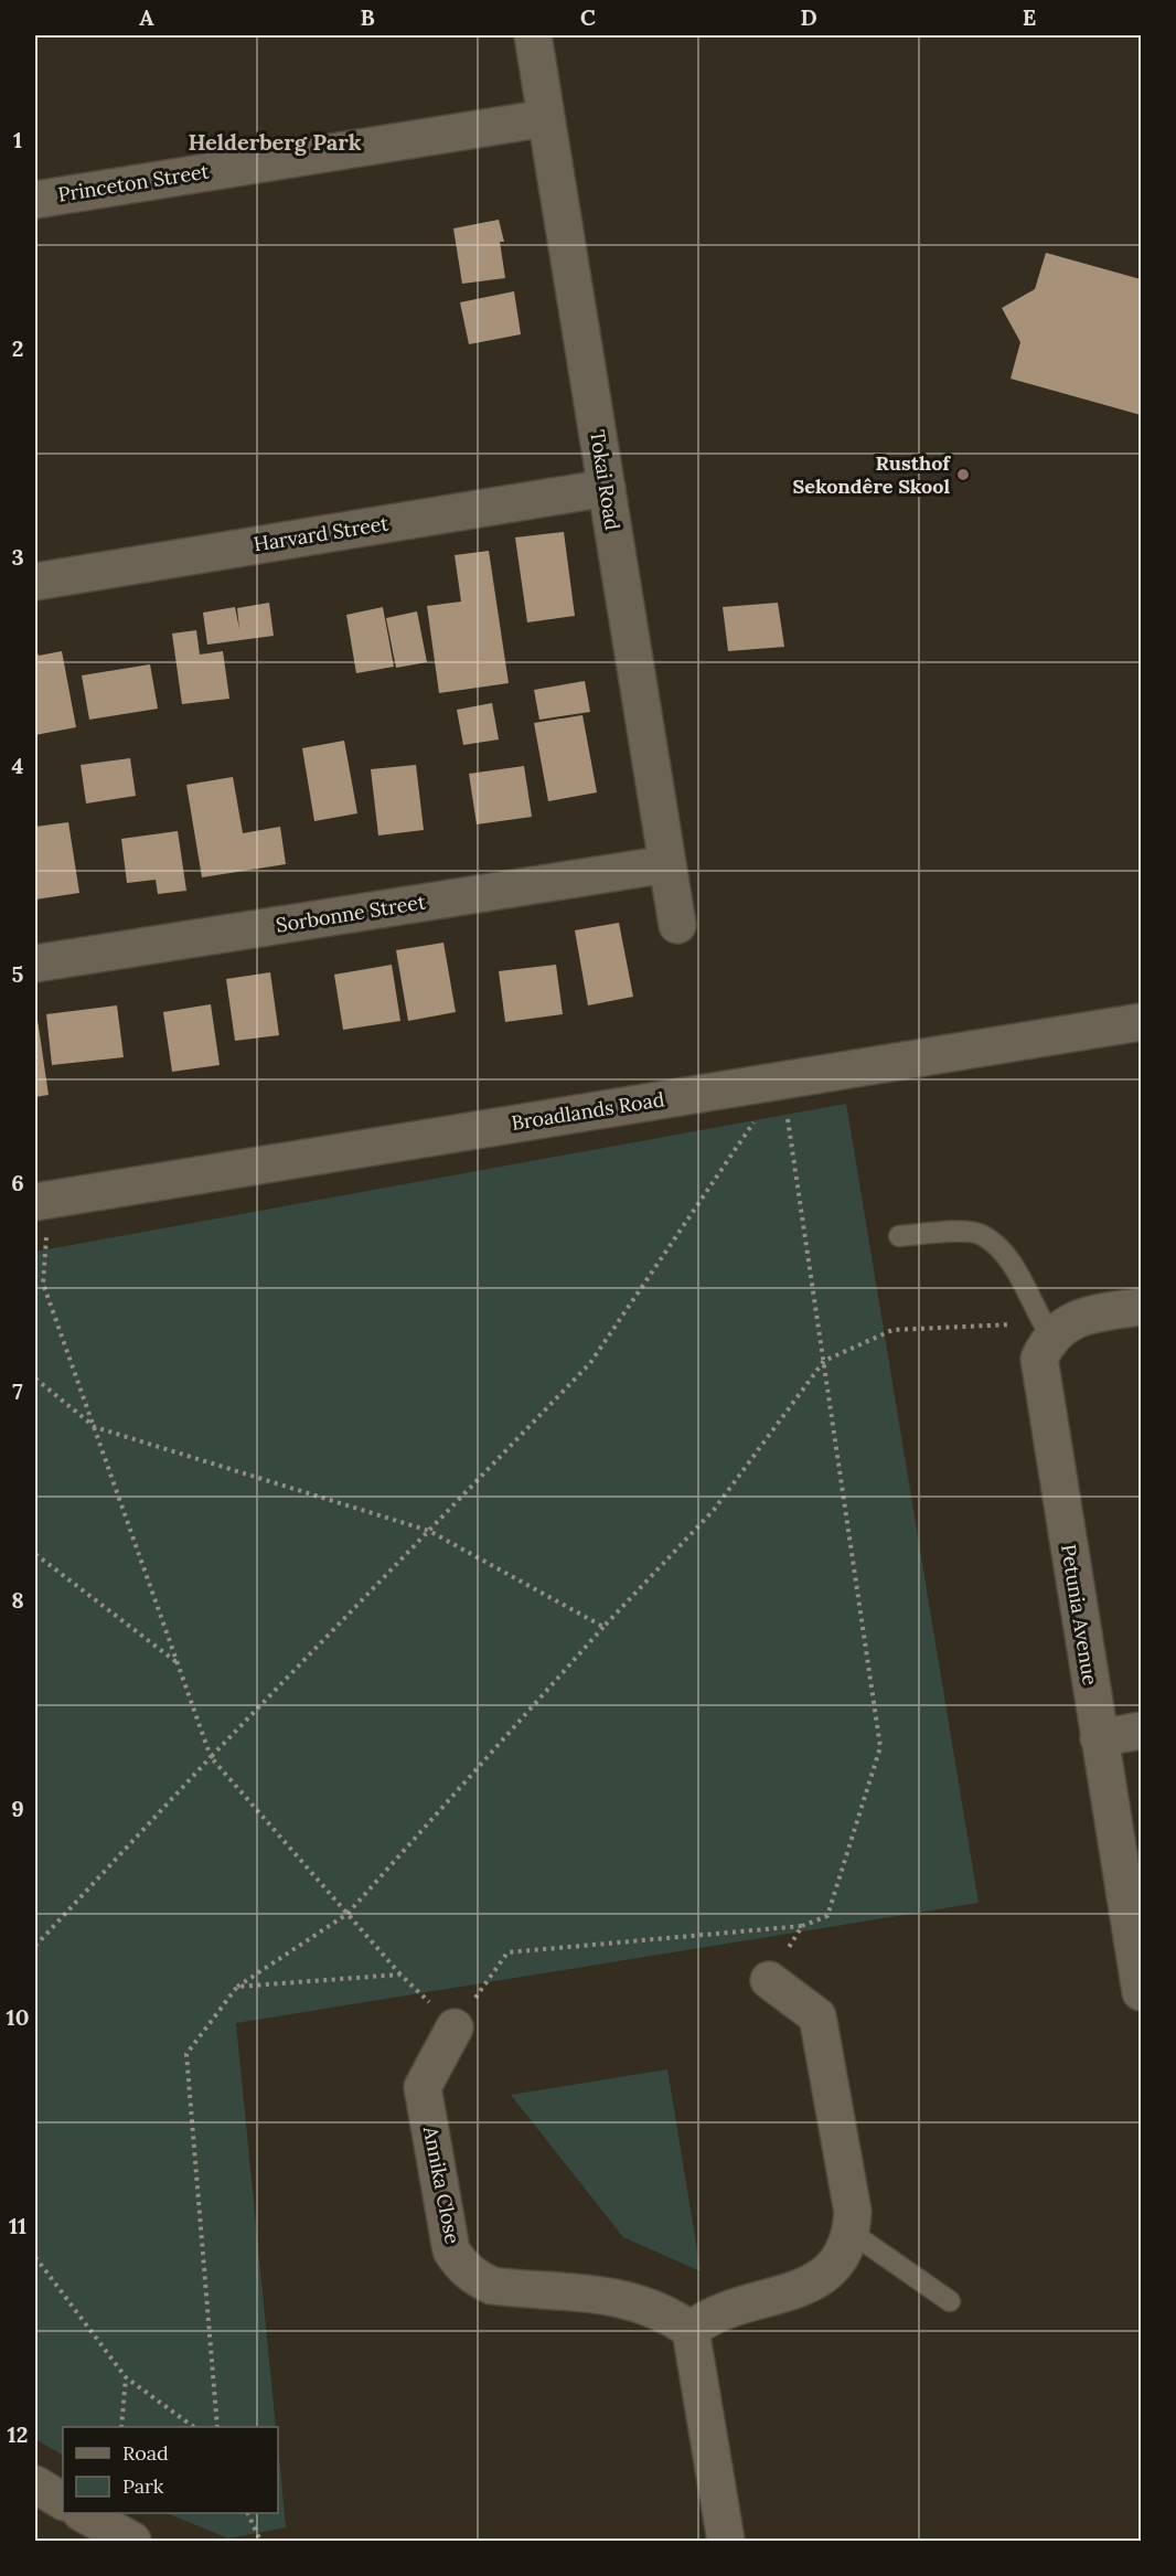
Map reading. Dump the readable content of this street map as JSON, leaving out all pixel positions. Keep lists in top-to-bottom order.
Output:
{
  "streets": {
    "street": [
      "Princeton Street",
      "Tokai Road",
      "Harvard Street",
      "Sorbonne Street",
      "Broadlands Road",
      "Petunia Avenue",
      "Annika Close"
    ]
  },
  "crossings": [
    ["Princeton Street", "Tokai Road"],
    ["Tokai Road", "Harvard Street"],
    ["Tokai Road", "Sorbonne Street"]
  ],
  "districts": ["Helderberg Park"],
  "places": ["Rusthof Sekondêre Skool"],
  "legend": ["Road", "Park"],
  "grid": {
    "columns": [
      "A",
      "B",
      "C",
      "D",
      "E"
    ],
    "rows": [
      "1",
      "2",
      "3",
      "4",
      "5",
      "6",
      "7",
      "8",
      "9",
      "10",
      "11",
      "12"
    ]
  }
}
